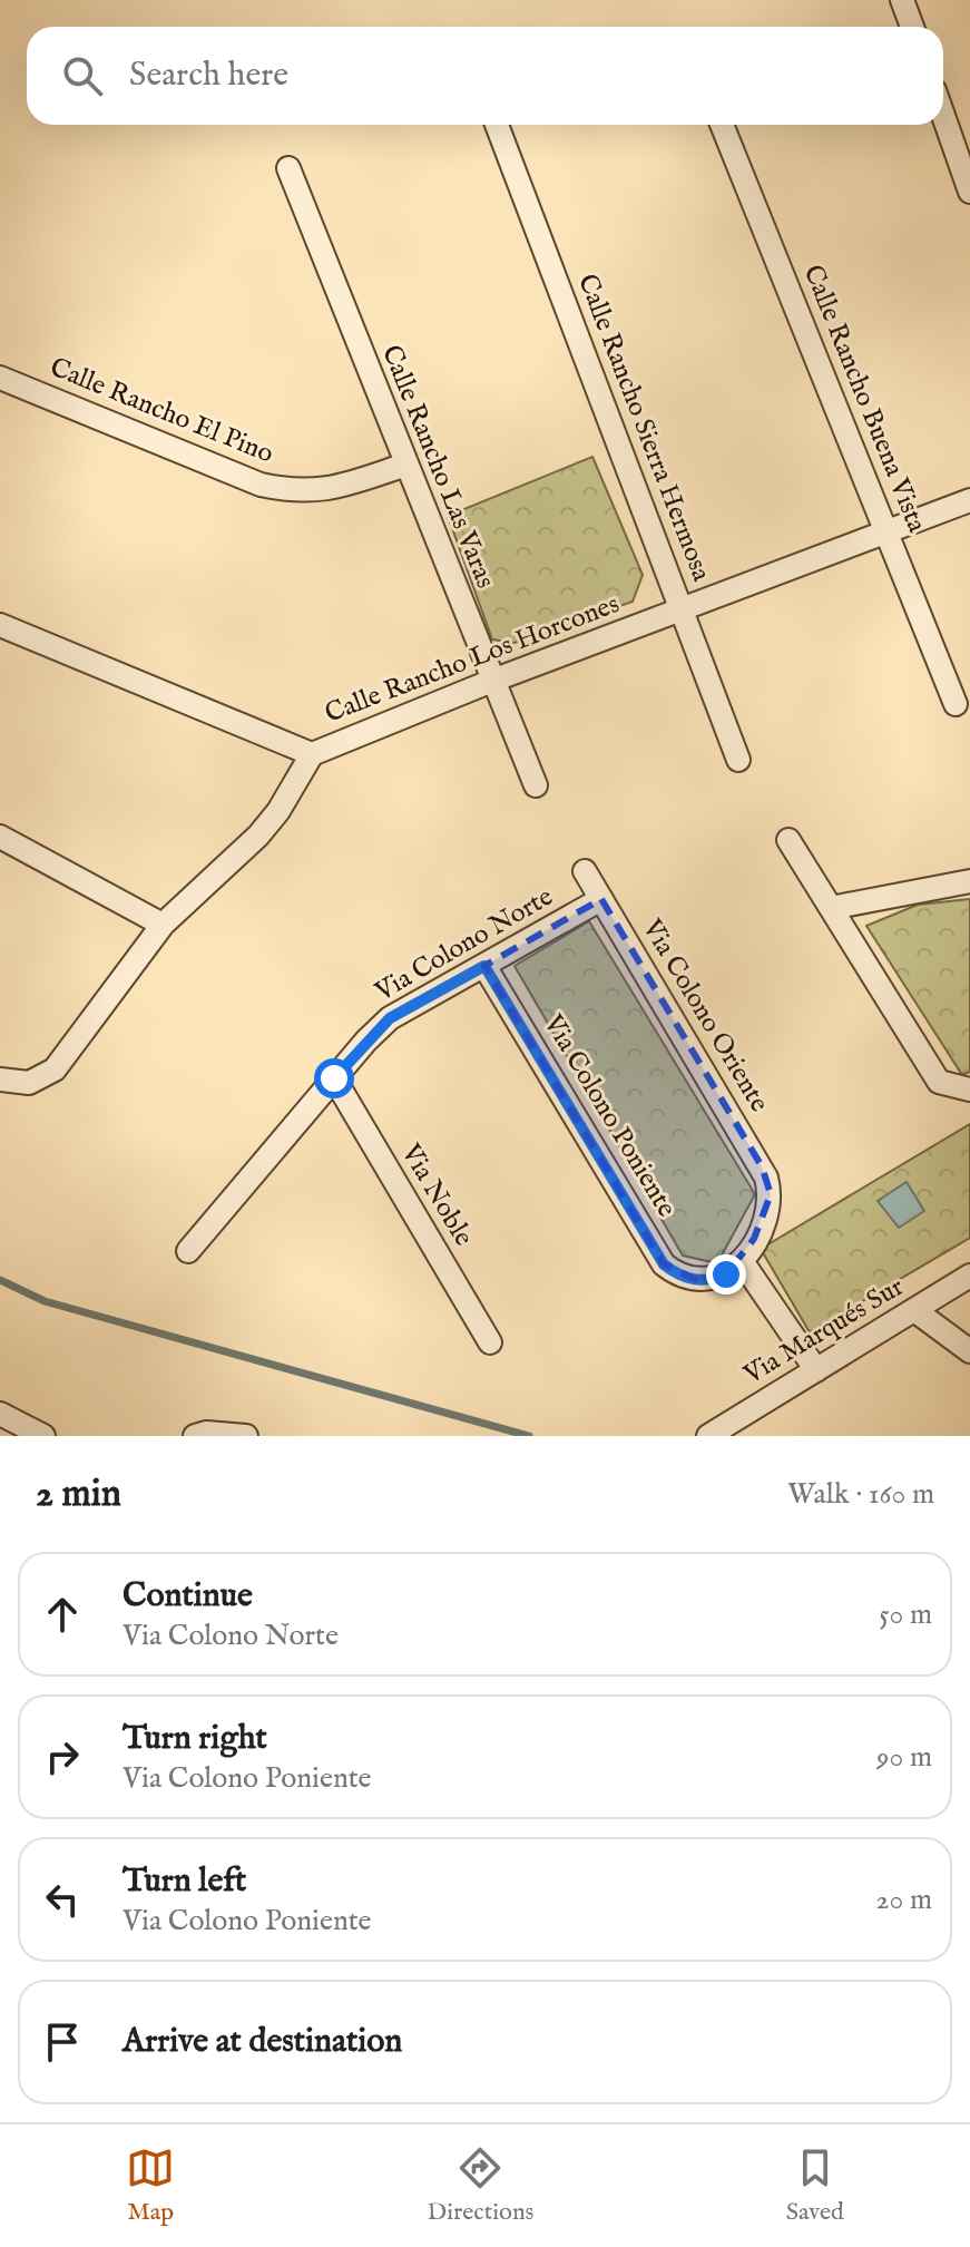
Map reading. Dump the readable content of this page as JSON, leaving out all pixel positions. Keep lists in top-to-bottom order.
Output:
{
  "streets": {
    "street": [
      "Calle Rancho Buena Vista",
      "Calle Rancho El Pino",
      "Calle Rancho Sierra Hermosa",
      "Calle Rancho Las Varas",
      "Calle Rancho Los Horcones",
      "Via Colono Norte",
      "Via Colono Oriente",
      "Via Colono Poniente",
      "Via Noble",
      "Via Marqués Sur"
    ]
  },
  "crossings": [
    ["Calle Rancho Buena Vista", "Calle Rancho Los Horcones"],
    ["Calle Rancho El Pino", "Calle Rancho Las Varas"],
    ["Calle Rancho Sierra Hermosa", "Calle Rancho Los Horcones"],
    ["Calle Rancho Las Varas", "Calle Rancho Los Horcones"],
    ["Via Colono Norte", "Via Colono Oriente"],
    ["Via Colono Norte", "Via Colono Poniente"],
    ["Via Colono Norte", "Via Noble"],
    ["Via Colono Oriente", "Via Colono Poniente"]
  ],
  "page": {
    "search": "Search here",
    "heading": ["2 min", "Walk · 160 m"],
    "list": [
      ["Continue", "Via Colono Norte", "50 m"],
      ["Turn right", "Via Colono Poniente", "90 m"],
      ["Turn left", "Via Colono Poniente", "20 m"],
      "Arrive at destination"
    ],
    "nav": ["Map", "Directions", "Saved"]
  }
}
